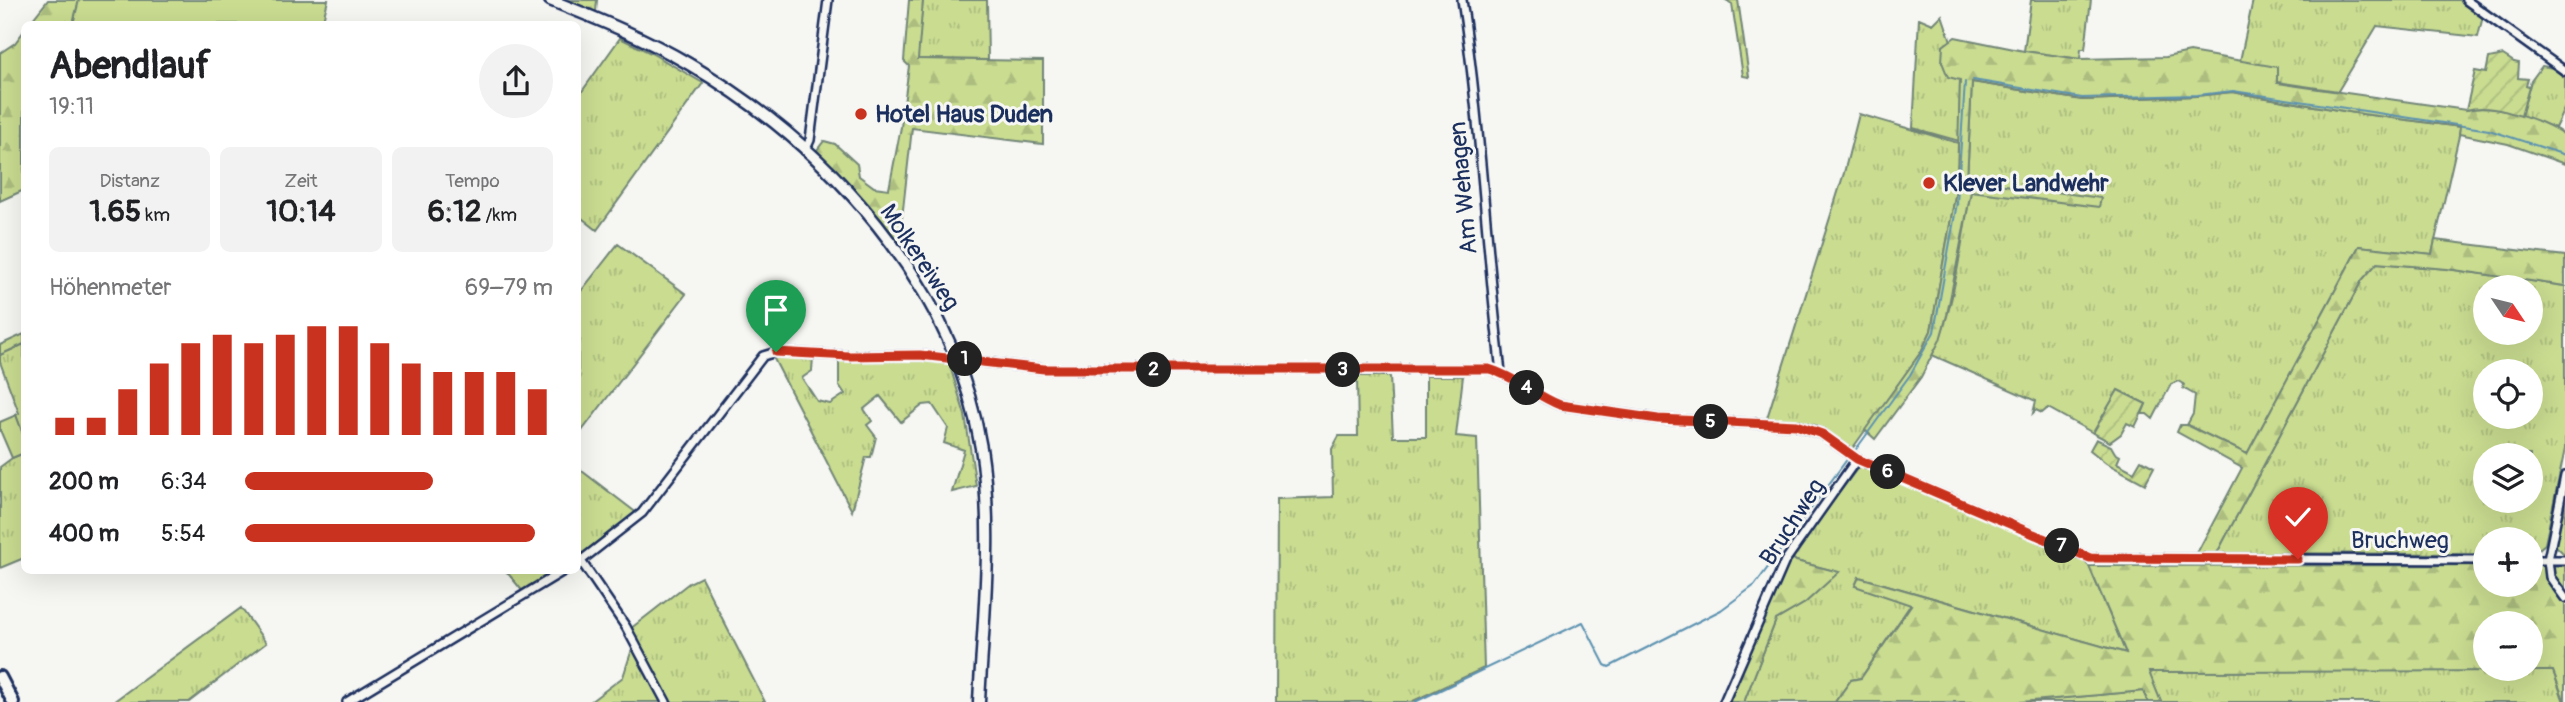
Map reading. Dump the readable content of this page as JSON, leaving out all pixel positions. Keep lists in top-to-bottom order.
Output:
{
  "streets": {
    "main road": ["Molkereiweg"],
    "street": ["Am Wehagen", "Bruchweg"]
  },
  "places": ["Hotel Haus Duden", "Klever Landwehr"],
  "north": "bottom right",
  "page": {
    "heading": ["Abendlauf", "19:11"],
    "stats": [
      ["Distanz", "1.65 km"],
      ["Zeit", "10:14"],
      ["Tempo", "6:12 /km"]
    ],
    "chart": ["Höhenmeter", "69–79 m"],
    "map_buttons": ["+", "−"],
    "pins": [
      "1",
      "2",
      "3",
      "4",
      "5",
      "6",
      "7"
    ],
    "list": [
      {
        "name": "200 m",
        "note": "6:34"
      },
      {
        "name": "400 m",
        "note": "5:54"
      }
    ]
  }
}
